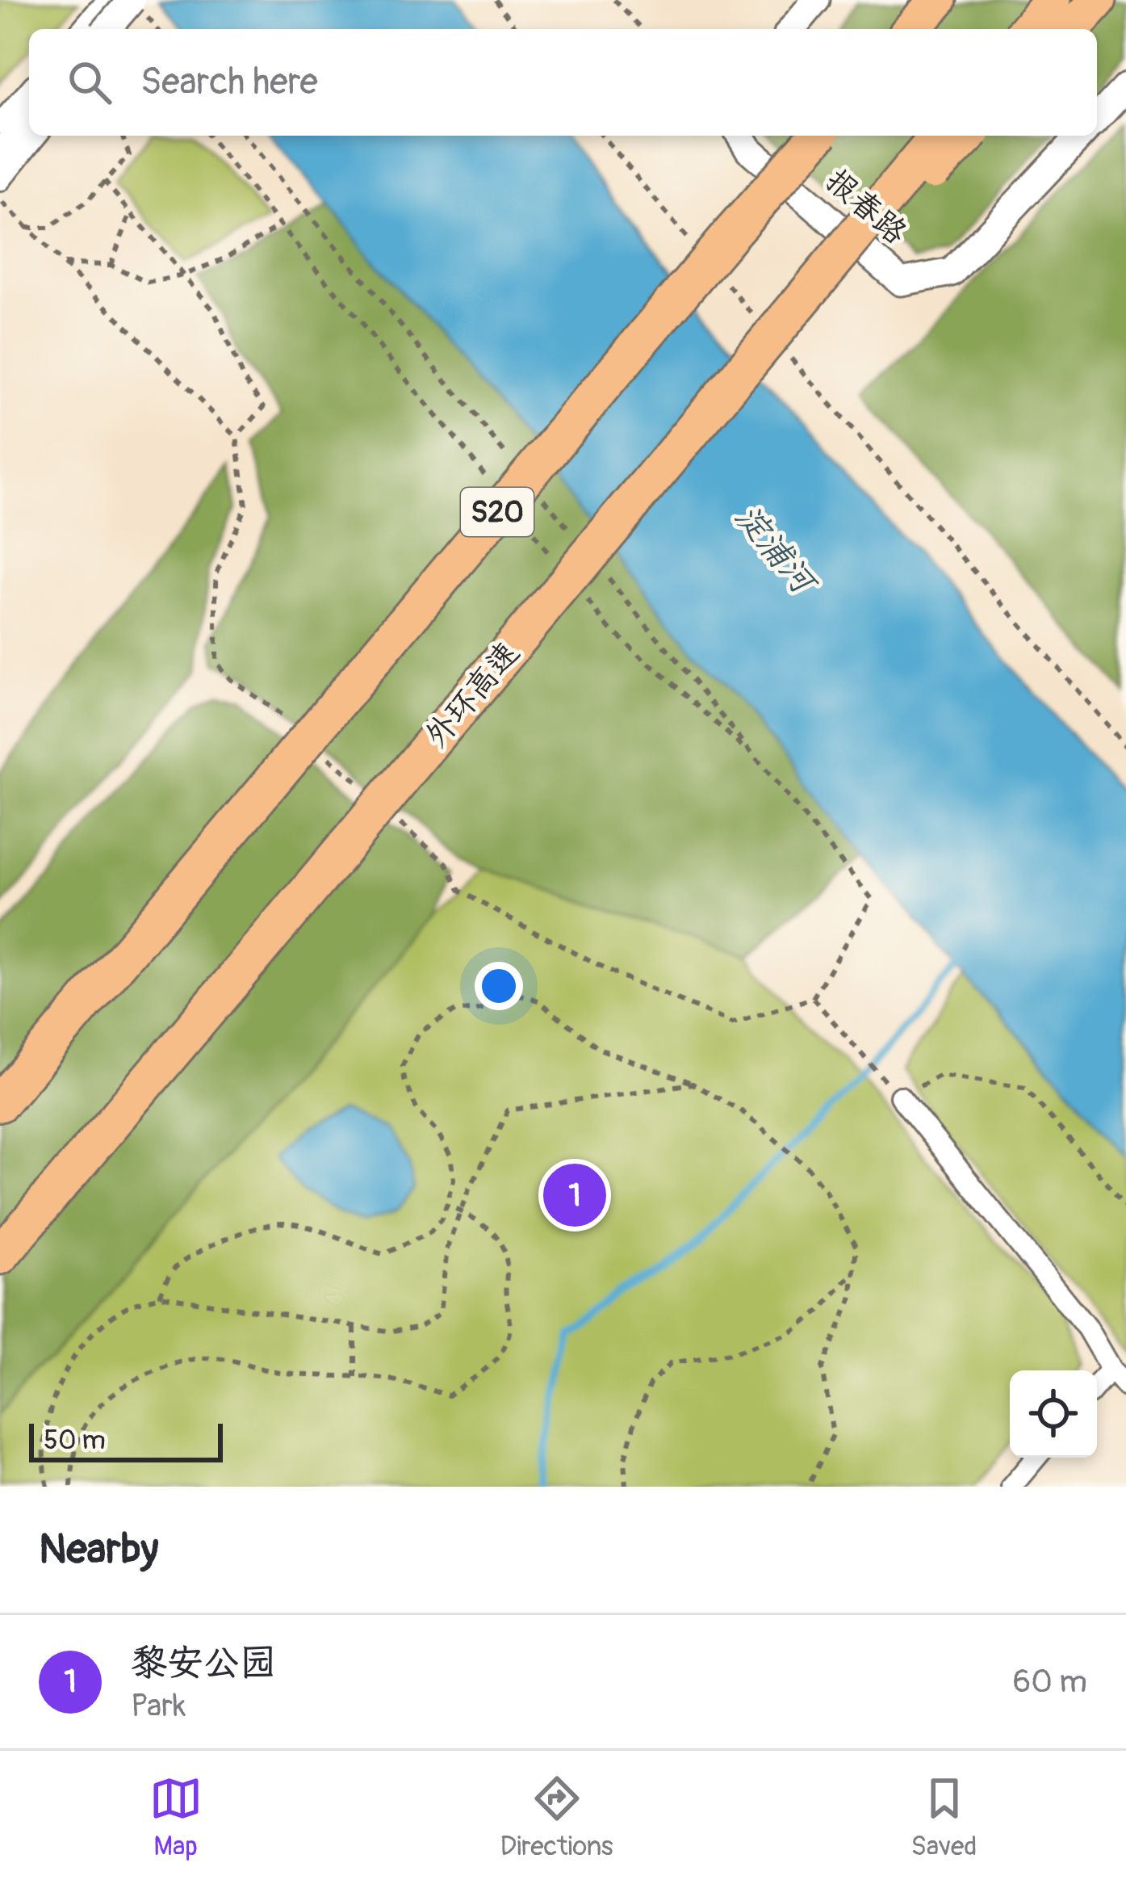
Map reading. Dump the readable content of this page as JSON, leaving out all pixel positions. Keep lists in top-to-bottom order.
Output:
{
  "streets": {
    "highway": ["S20", "外环高速"],
    "street": ["报春路"]
  },
  "water": ["淀浦河"],
  "scale_bar": "50 m",
  "page": {
    "search": "Search here",
    "pins": "1",
    "scale": "50 m",
    "heading": "Nearby",
    "list": [
      {
        "mark": "1",
        "name": "黎安公园",
        "note": "Park",
        "value": "60 m"
      }
    ],
    "nav": ["Map", "Directions", "Saved"]
  }
}
